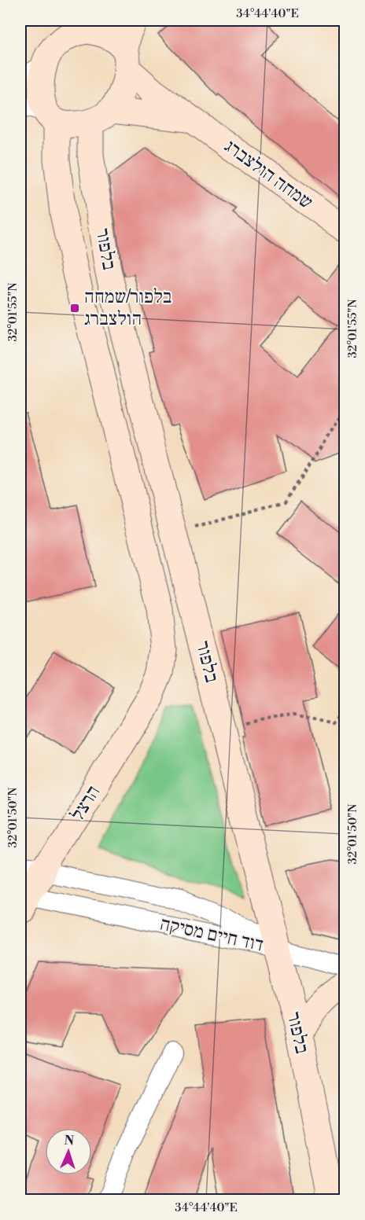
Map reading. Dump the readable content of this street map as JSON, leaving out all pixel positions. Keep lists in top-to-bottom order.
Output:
{
  "streets": {
    "street": [
      "שמחה הולצברג",
      "בלפור",
      "הרצל",
      "דוד חיים מסיקה"
    ]
  },
  "crossings": [
    ["שמחה הולצברג", "בלפור"],
    ["בלפור", "הרצל"],
    ["בלפור", "דוד חיים מסיקה"],
    ["הרצל", "דוד חיים מסיקה"]
  ],
  "places": {
    "transit": ["בלפור/שמחה הולצברג"]
  },
  "north": "top",
  "coordinates": ["34°44'40\"E", "32°01'55\"N", "32°01'50\"N"]
}
